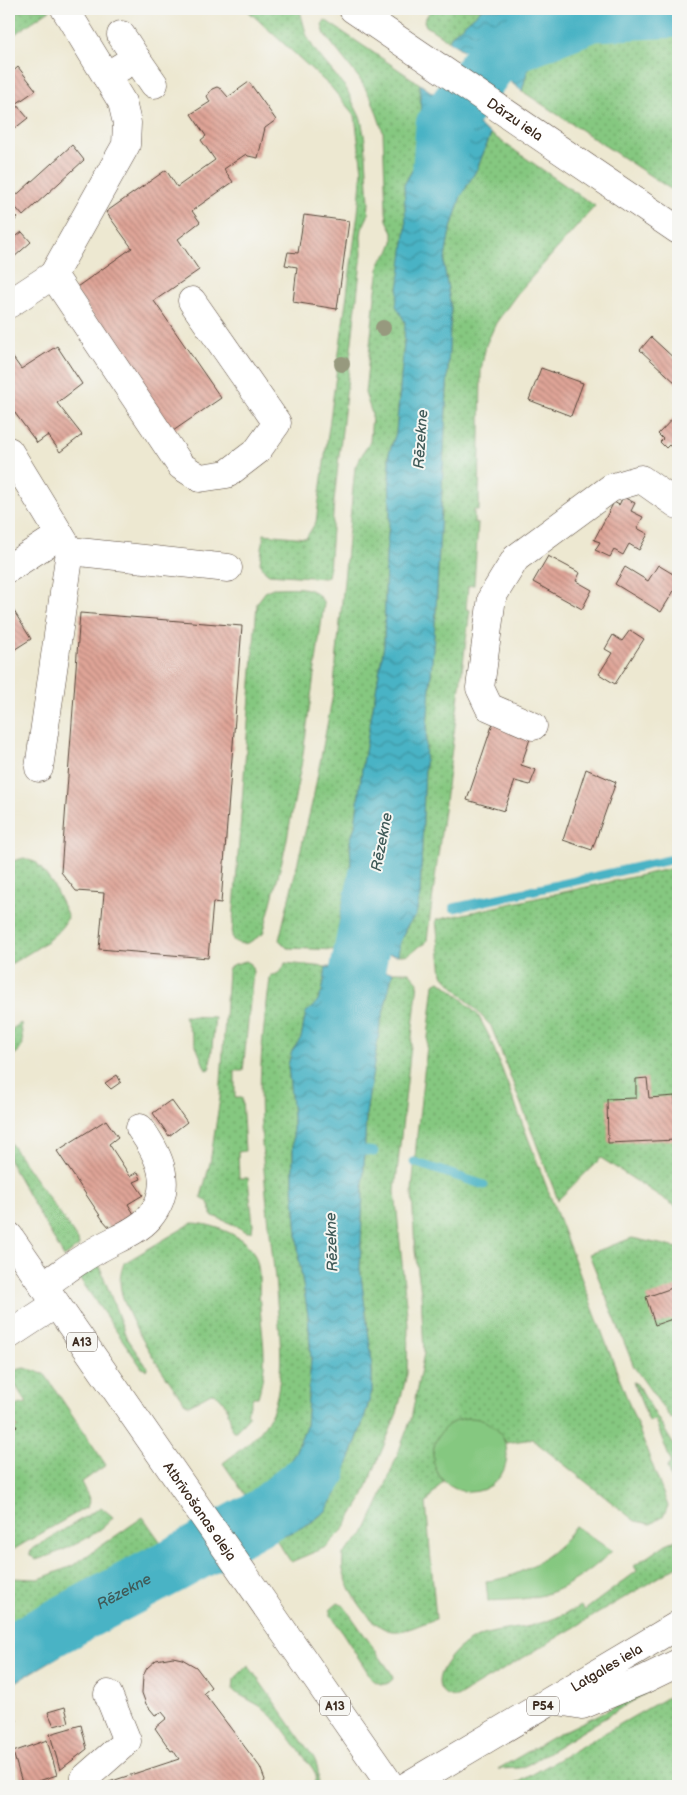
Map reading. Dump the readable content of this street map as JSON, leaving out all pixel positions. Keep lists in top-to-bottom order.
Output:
{
  "streets": {
    "main road": [
      "Dārzu iela",
      "A13",
      "Atbrīvošanas aleja",
      "Latgales iela",
      "P54"
    ]
  },
  "water": ["Rēzekne"]
}
